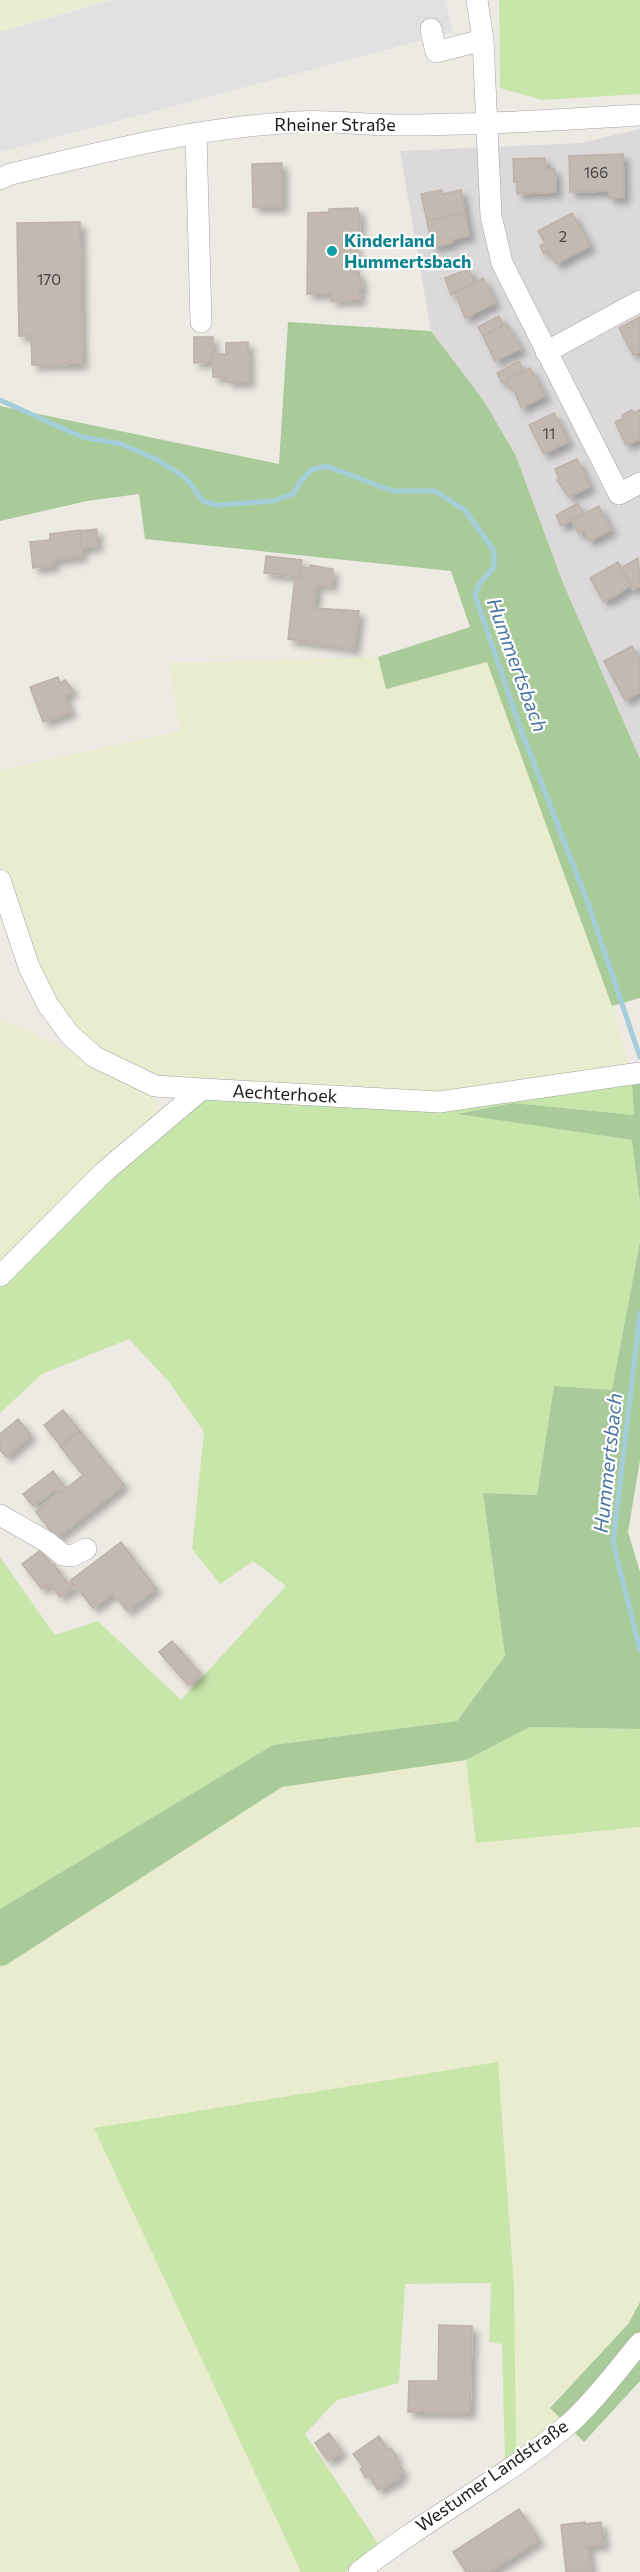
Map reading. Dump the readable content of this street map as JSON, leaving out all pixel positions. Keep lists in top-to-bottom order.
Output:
{
  "streets": {
    "street": ["Rheiner Straße", "Aechterhoek", "Westumer Landstraße"]
  },
  "water": ["Hummertsbach"],
  "places": ["Kinderland Hummertsbach"],
  "house_numbers": [
    "166",
    "2",
    "170",
    "11"
  ]
}
